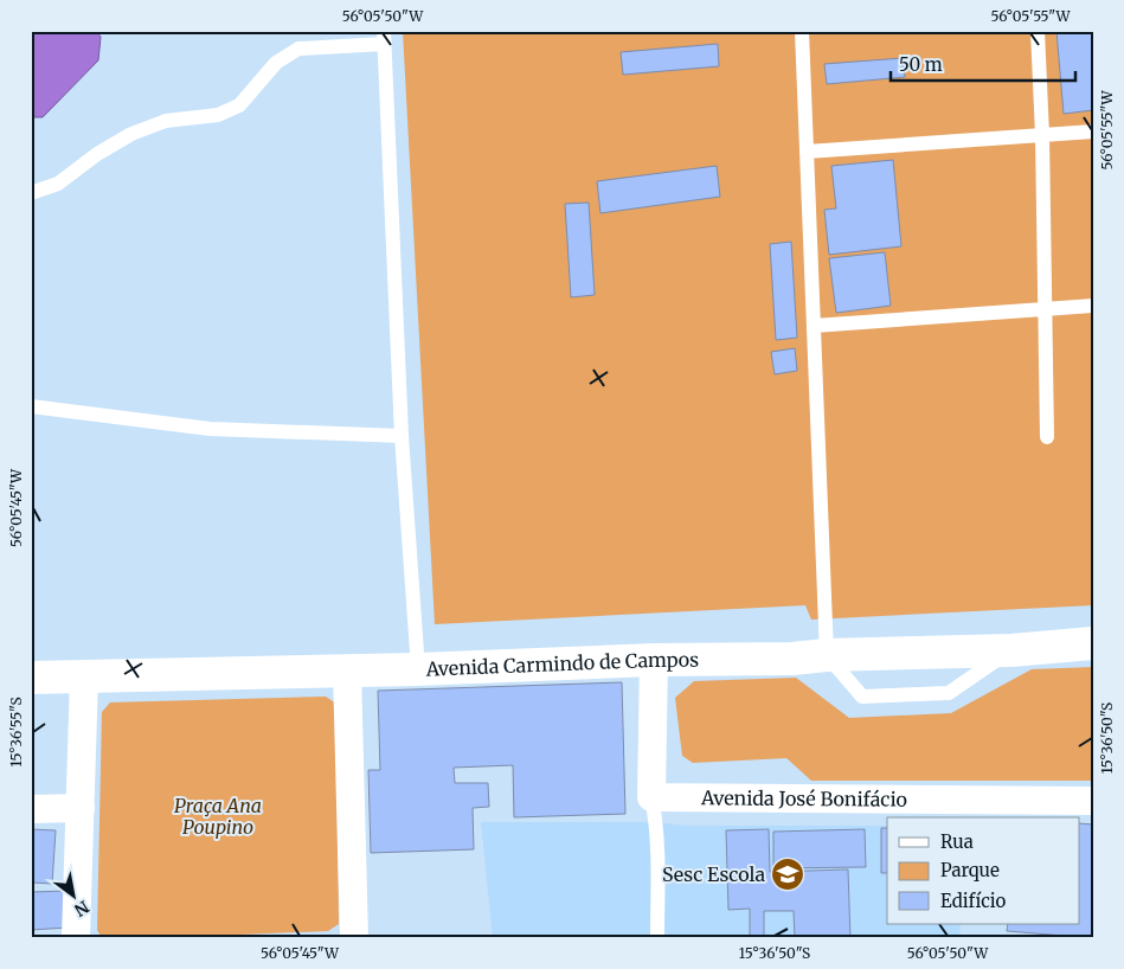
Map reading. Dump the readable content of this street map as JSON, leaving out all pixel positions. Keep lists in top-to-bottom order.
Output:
{
  "streets": {
    "main road": ["Avenida Carmindo de Campos"],
    "street": ["Avenida José Bonifácio"]
  },
  "parks": ["Praça Ana Poupino"],
  "places": {
    "school or university": ["Sesc Escola"]
  },
  "legend": ["Rua", "Parque", "Edifício"],
  "scale_bar": "50 m",
  "north": "bottom right",
  "coordinates": [
    "56°05'50\"W",
    "56°05'55\"W",
    "56°05'45\"W",
    "15°36'55\"S",
    "15°36'50\"S"
  ]
}
